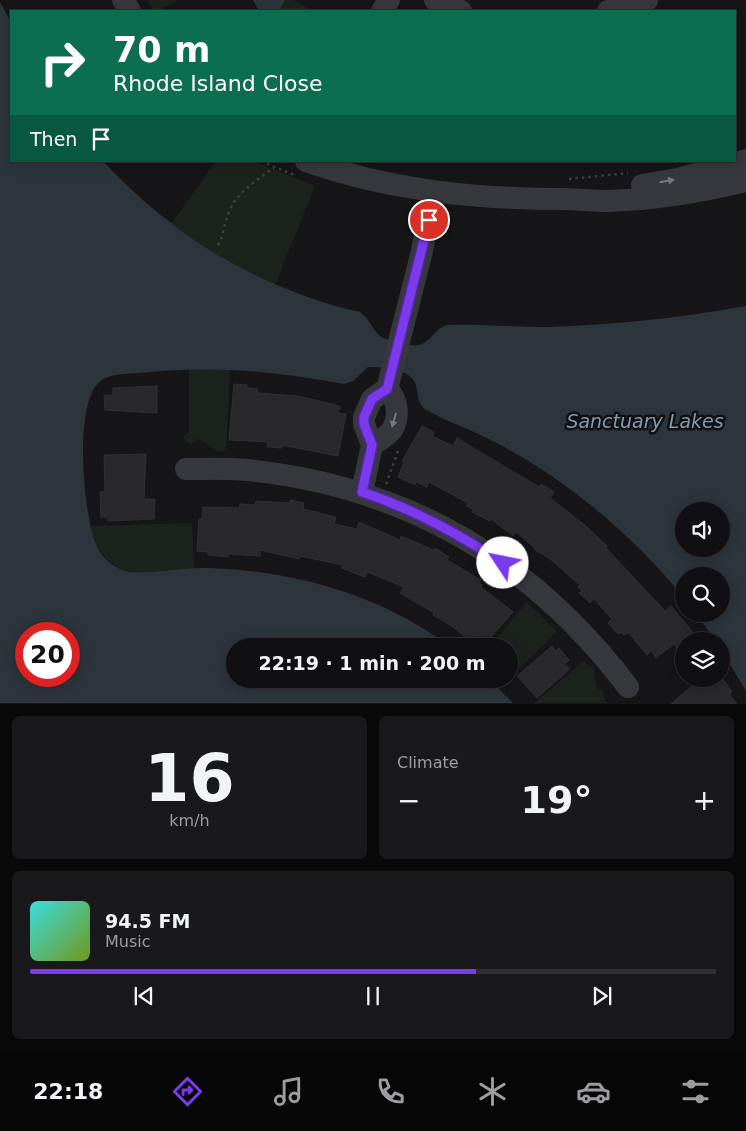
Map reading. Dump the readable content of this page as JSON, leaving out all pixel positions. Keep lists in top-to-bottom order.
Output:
{
  "water": ["Sanctuary Lakes"],
  "page": {
    "turn": ["70 m", "Rhode Island Close"],
    "then": "Then",
    "limit": "20",
    "trip": "22:19 · 1 min · 200 m",
    "tile": [
      ["16", "km/h"],
      "Climate"
    ],
    "heat": ["−", "19°", "+"],
    "song": ["94.5 FM", "Music"],
    "tabs": "22:18"
  }
}
